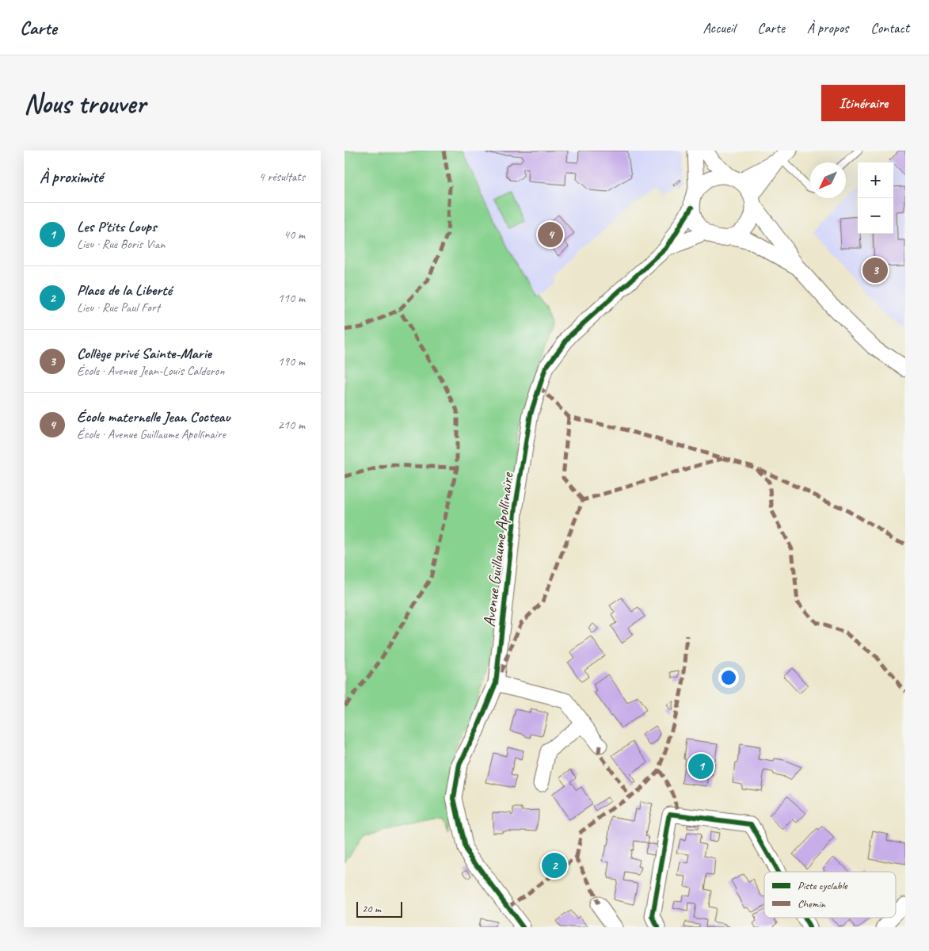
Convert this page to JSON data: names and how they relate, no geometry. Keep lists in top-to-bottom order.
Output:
{
  "streets": {
    "street": ["Avenue Guillaume Apollinaire"]
  },
  "legend": ["Piste cyclable", "Chemin"],
  "scale_bar": "20 m",
  "north": "bottom left",
  "page": {
    "header": "Carte",
    "nav": [
      "Accueil",
      "Carte",
      "À propos",
      "Contact"
    ],
    "buttons": "Itinéraire",
    "title": "Nous trouver",
    "heading": ["À proximité", "4 résultats"],
    "map_buttons": ["+", "−"],
    "list": [
      {
        "mark": "1",
        "name": "Les P'tits Loups",
        "note": "Lieu · Rue Boris Vian",
        "value": "40 m"
      },
      {
        "mark": "2",
        "name": "Place de la Liberté",
        "note": "Lieu · Rue Paul Fort",
        "value": "110 m"
      },
      {
        "mark": "3",
        "name": "Collège privé Sainte-Marie",
        "note": "École · Avenue Jean-Louis Calderon",
        "value": "190 m"
      },
      {
        "mark": "4",
        "name": "École maternelle Jean Cocteau",
        "note": "École · Avenue Guillaume Apollinaire",
        "value": "210 m"
      }
    ],
    "pins": [
      "4",
      "3",
      "1",
      "2"
    ],
    "scale": "20 m"
  }
}
